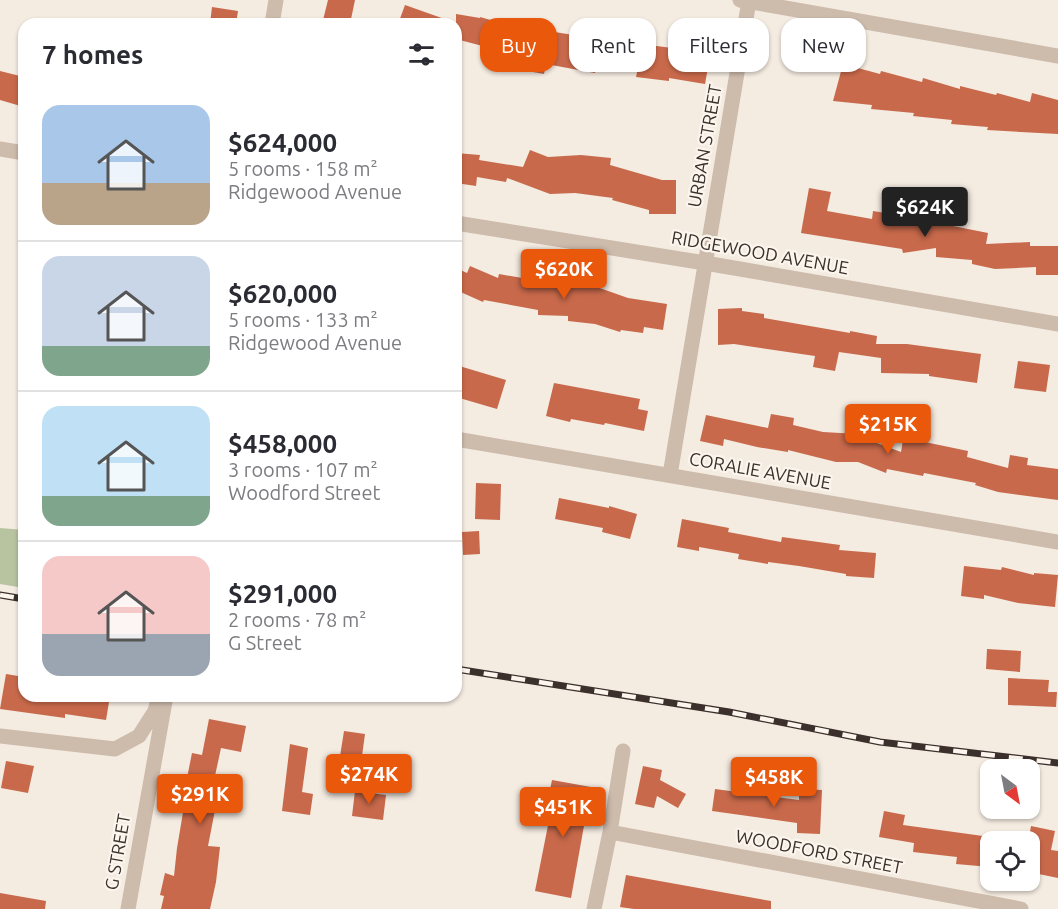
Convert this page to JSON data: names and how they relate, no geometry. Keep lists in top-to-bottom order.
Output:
{
  "streets": {
    "street": [
      "URBAN STREET",
      "RIDGEWOOD AVENUE",
      "CORALIE AVENUE",
      "G STREET",
      "WOODFORD STREET"
    ]
  },
  "crossings": [
    ["URBAN STREET", "RIDGEWOOD AVENUE"],
    ["URBAN STREET", "CORALIE AVENUE"]
  ],
  "north": "bottom right",
  "page": {
    "chip": [
      "Buy",
      "Rent",
      "Filters",
      "New"
    ],
    "heading": "7 homes",
    "list": [
      {
        "name": "$624,000",
        "note": "5 rooms · 158 m² · Ridgewood Avenue"
      },
      {
        "name": "$620,000",
        "note": "5 rooms · 133 m² · Ridgewood Avenue"
      },
      {
        "name": "$458,000",
        "note": "3 rooms · 107 m² · Woodford Street"
      },
      {
        "name": "$291,000",
        "note": "2 rooms · 78 m² · G Street"
      }
    ],
    "price": [
      "$624K",
      "$620K",
      "$215K",
      "$274K",
      "$458K",
      "$291K",
      "$451K"
    ]
  }
}
